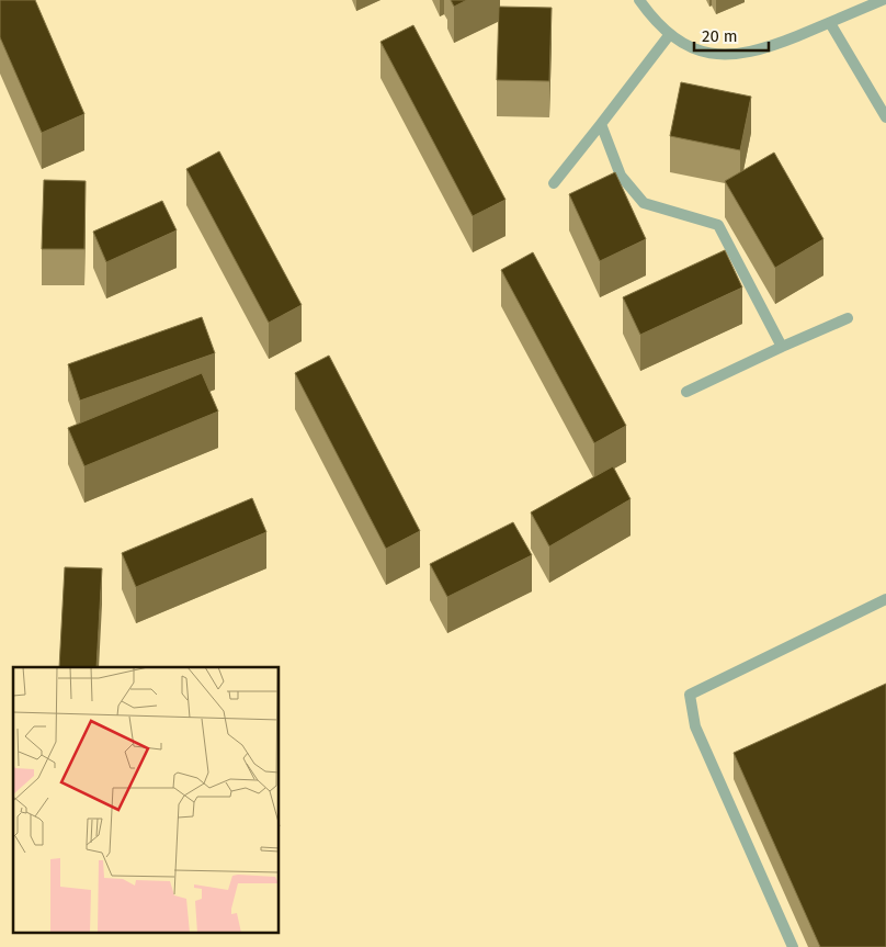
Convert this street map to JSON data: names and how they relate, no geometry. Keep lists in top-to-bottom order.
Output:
{
  "scale_bar": "20 m"
}
